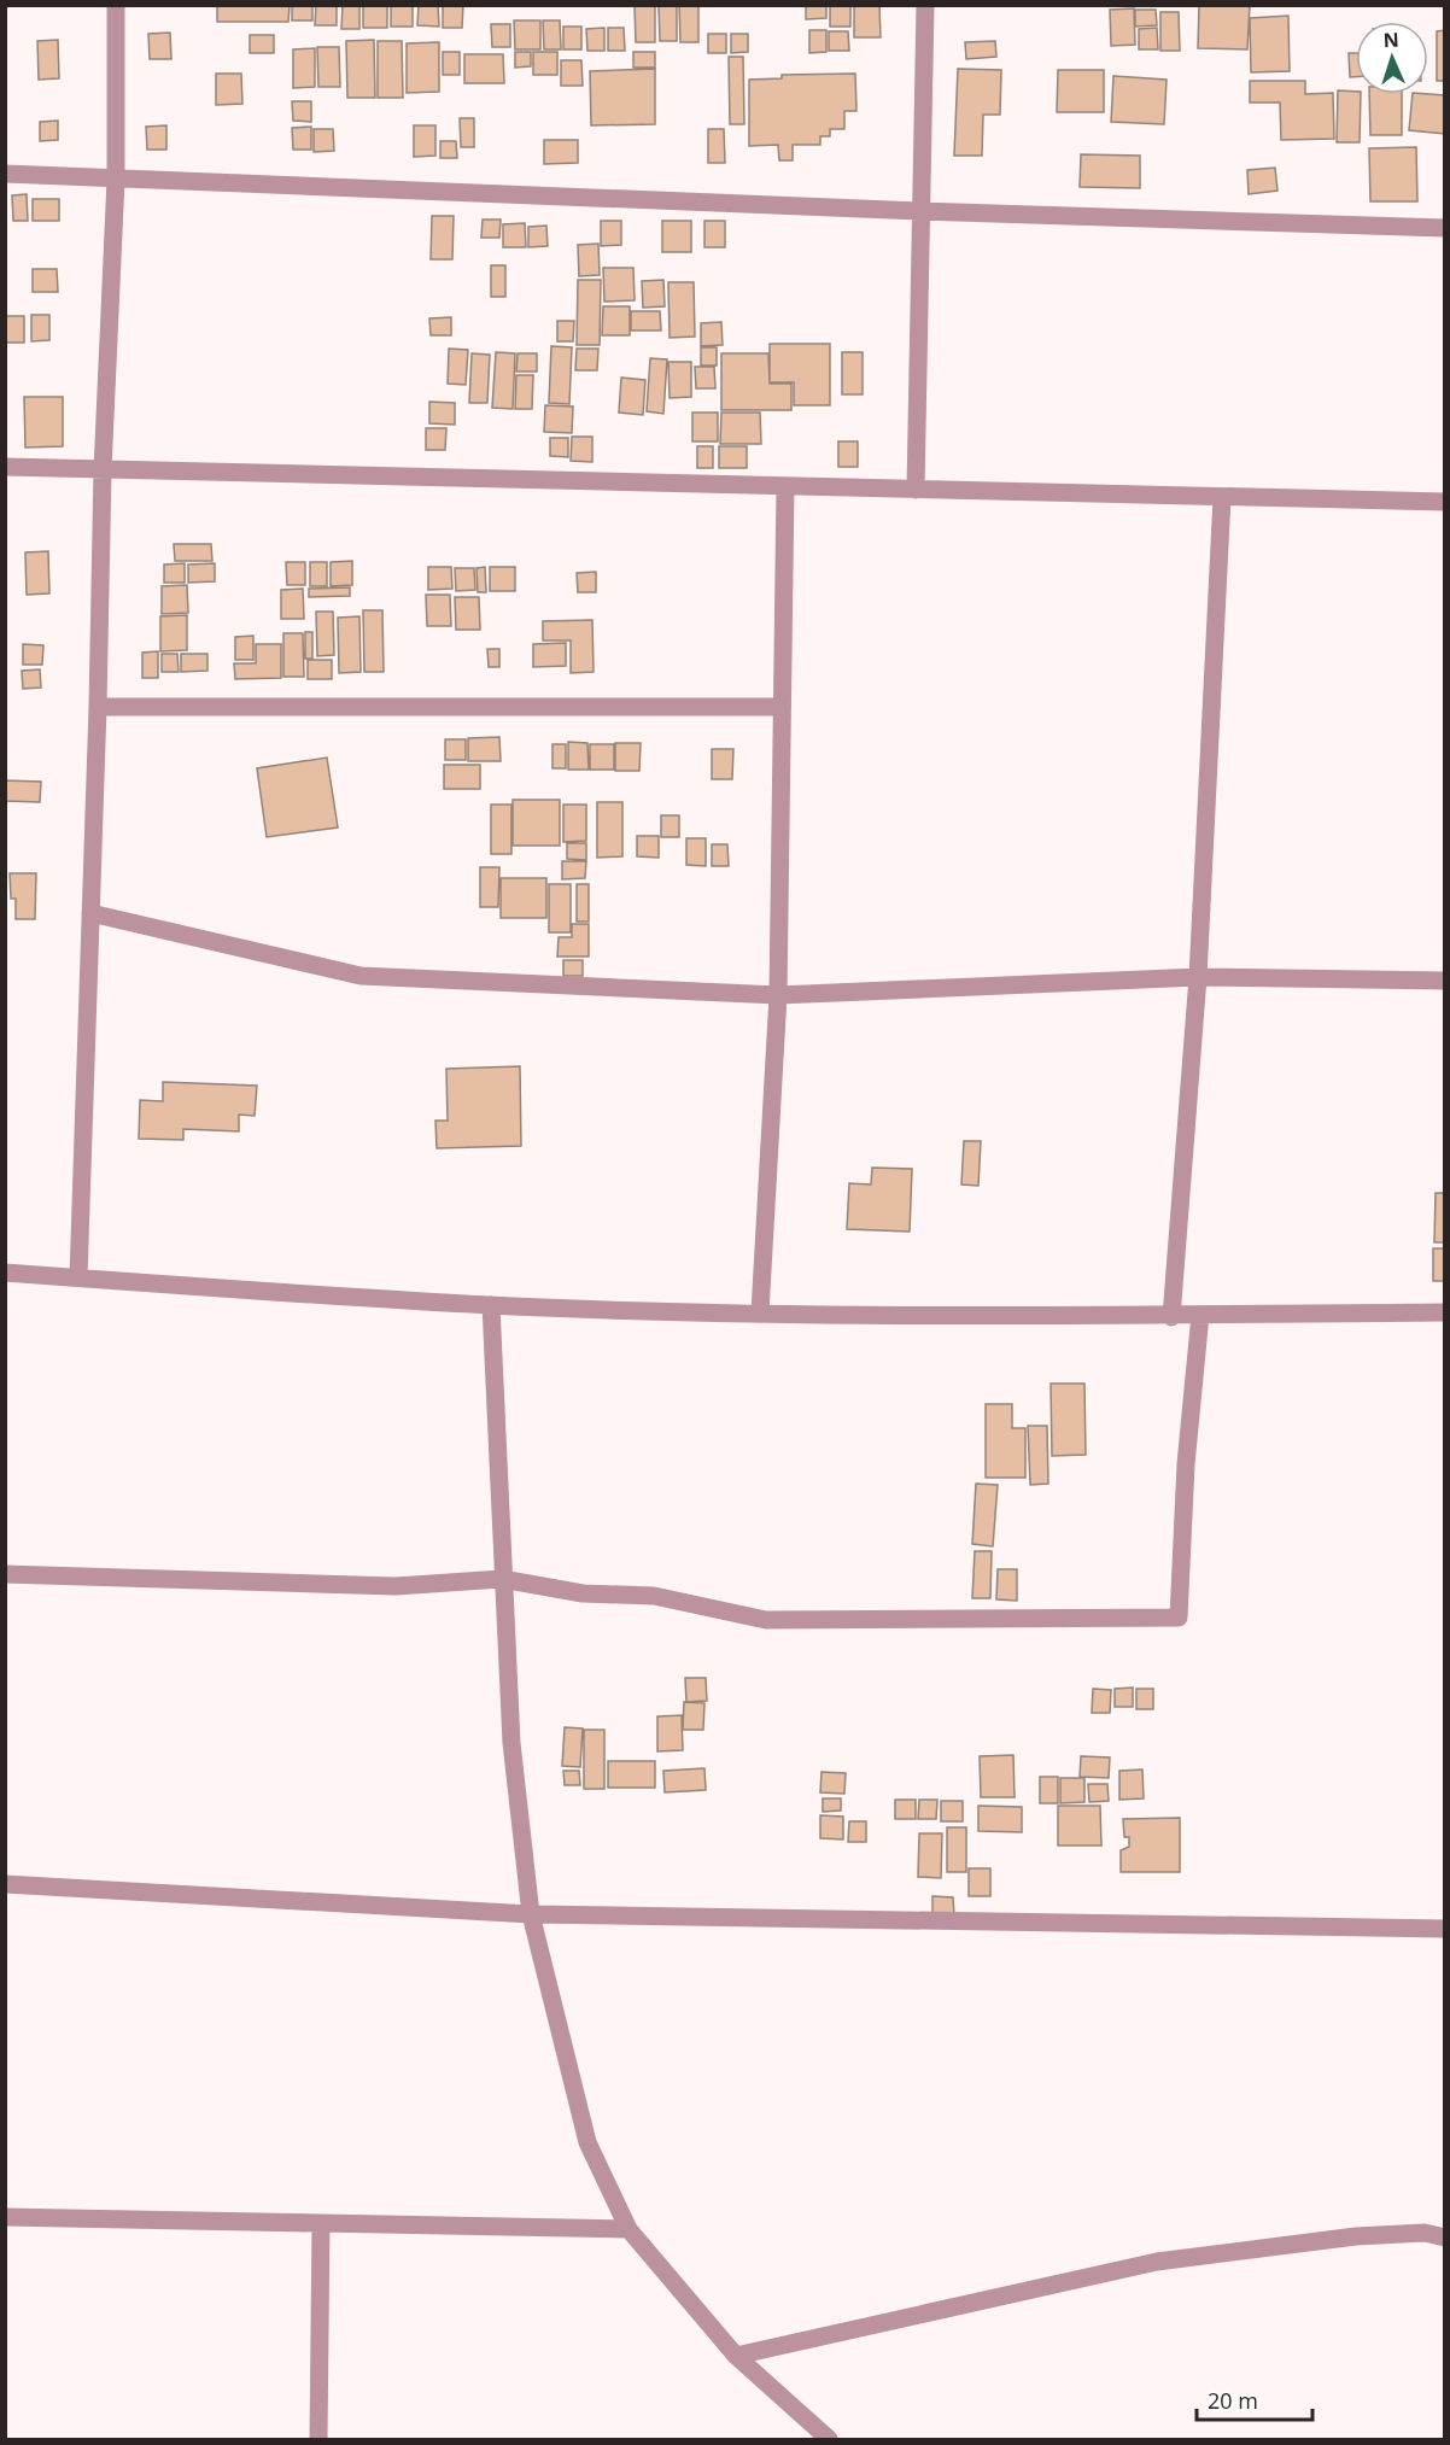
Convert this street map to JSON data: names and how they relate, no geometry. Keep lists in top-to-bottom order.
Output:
{
  "scale_bar": "20 m",
  "north": "top"
}
